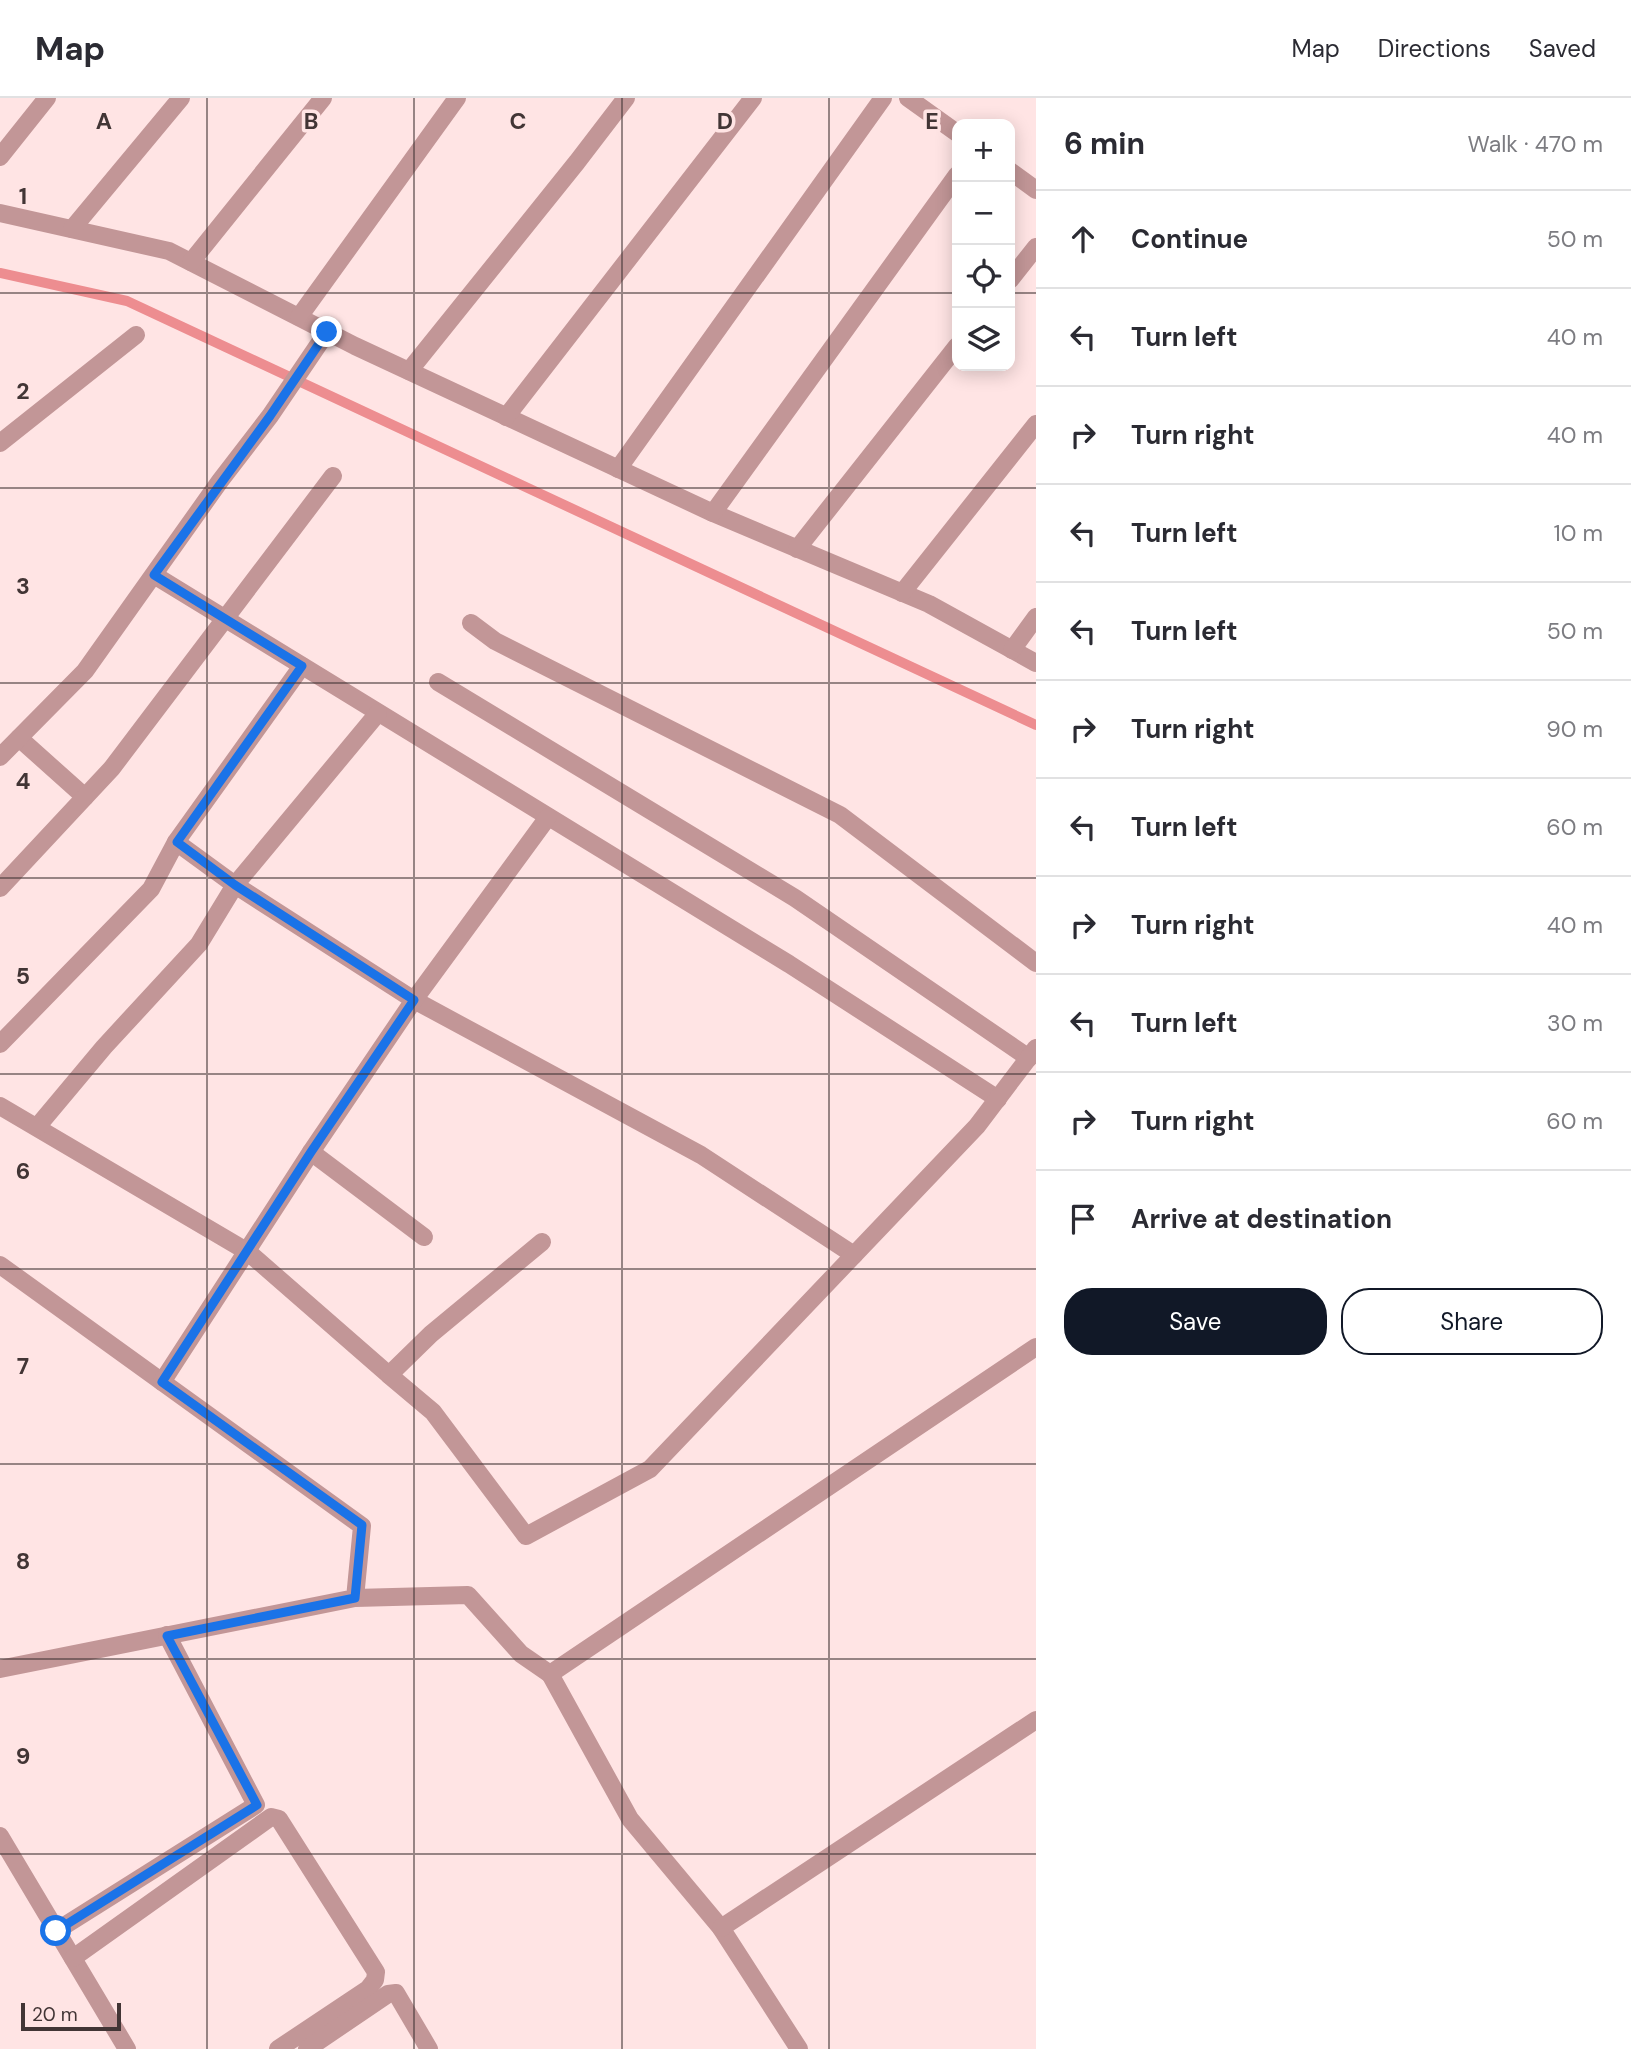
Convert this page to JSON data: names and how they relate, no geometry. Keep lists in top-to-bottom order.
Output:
{
  "scale_bar": "20 m",
  "page": {
    "header": "Map",
    "nav": ["Map", "Directions", "Saved"],
    "heading": ["6 min", "Walk · 470 m"],
    "map_buttons": ["+", "−"],
    "list": [
      ["Continue", "50 m"],
      ["Turn left", "40 m"],
      ["Turn right", "40 m"],
      ["Turn left", "10 m"],
      ["Turn left", "50 m"],
      ["Turn right", "90 m"],
      ["Turn left", "60 m"],
      ["Turn right", "40 m"],
      ["Turn left", "30 m"],
      ["Turn right", "60 m"],
      "Arrive at destination"
    ],
    "buttons": ["Save", "Share"],
    "scale": "20 m"
  },
  "grid": {
    "columns": [
      "A",
      "B",
      "C",
      "D",
      "E"
    ],
    "rows": [
      "1",
      "2",
      "3",
      "4",
      "5",
      "6",
      "7",
      "8",
      "9"
    ]
  }
}
